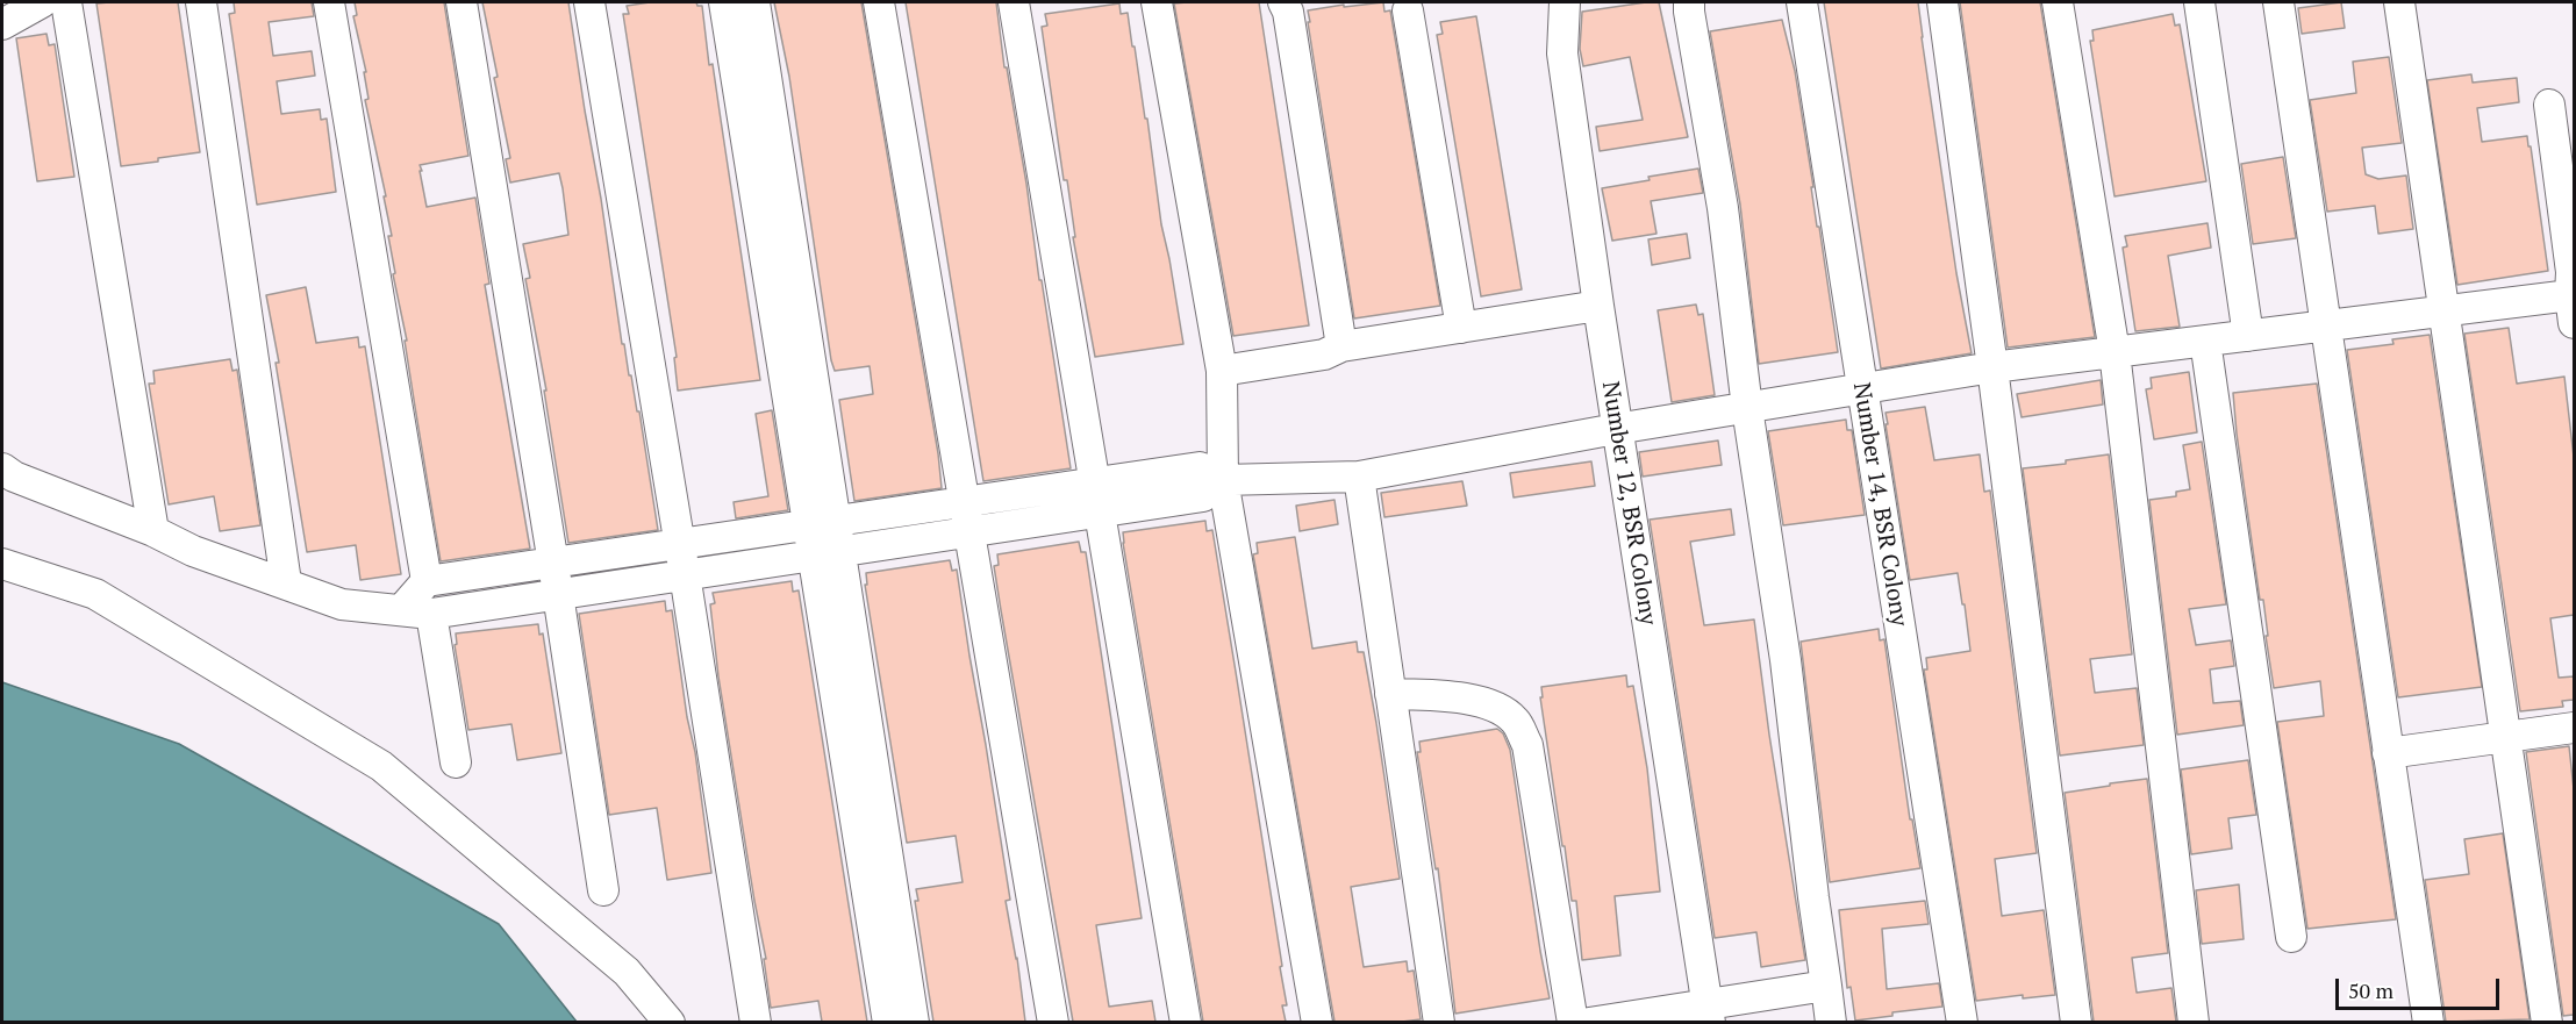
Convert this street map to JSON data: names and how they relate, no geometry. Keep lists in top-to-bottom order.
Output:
{
  "streets": {
    "street": ["Number 12, BSR Colony", "Number 14, BSR Colony"]
  },
  "scale_bar": "50 m"
}
